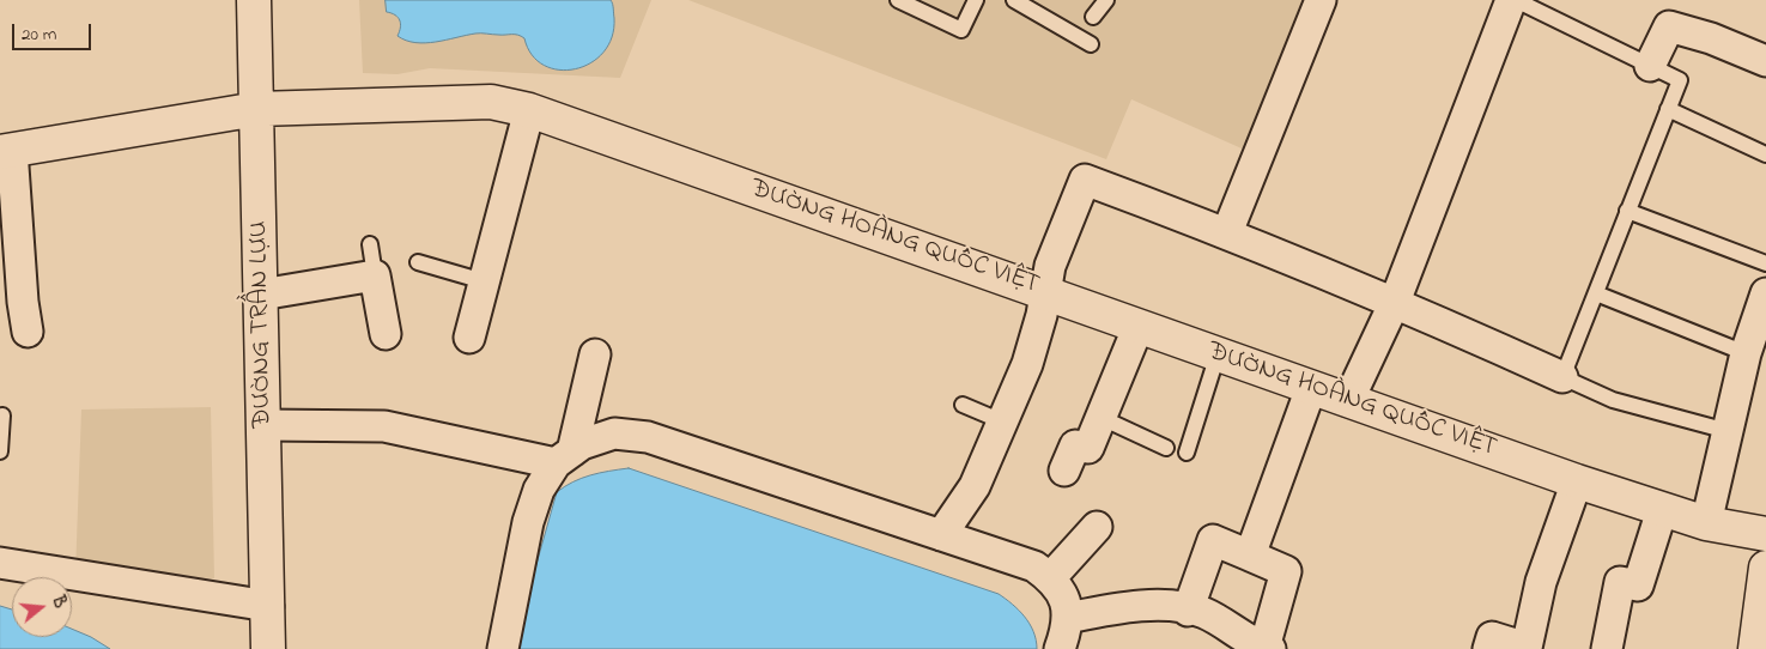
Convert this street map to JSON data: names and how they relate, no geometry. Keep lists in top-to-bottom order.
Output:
{
  "streets": {
    "main road": ["ĐƯỜNG HOÀNG QUỐC VIỆT", "ĐƯỜNG TRẦN LỰU"]
  },
  "crossings": [
    ["ĐƯỜNG HOÀNG QUỐC VIỆT", "ĐƯỜNG TRẦN LỰU"]
  ],
  "scale_bar": "20 m",
  "north": "right"
}
